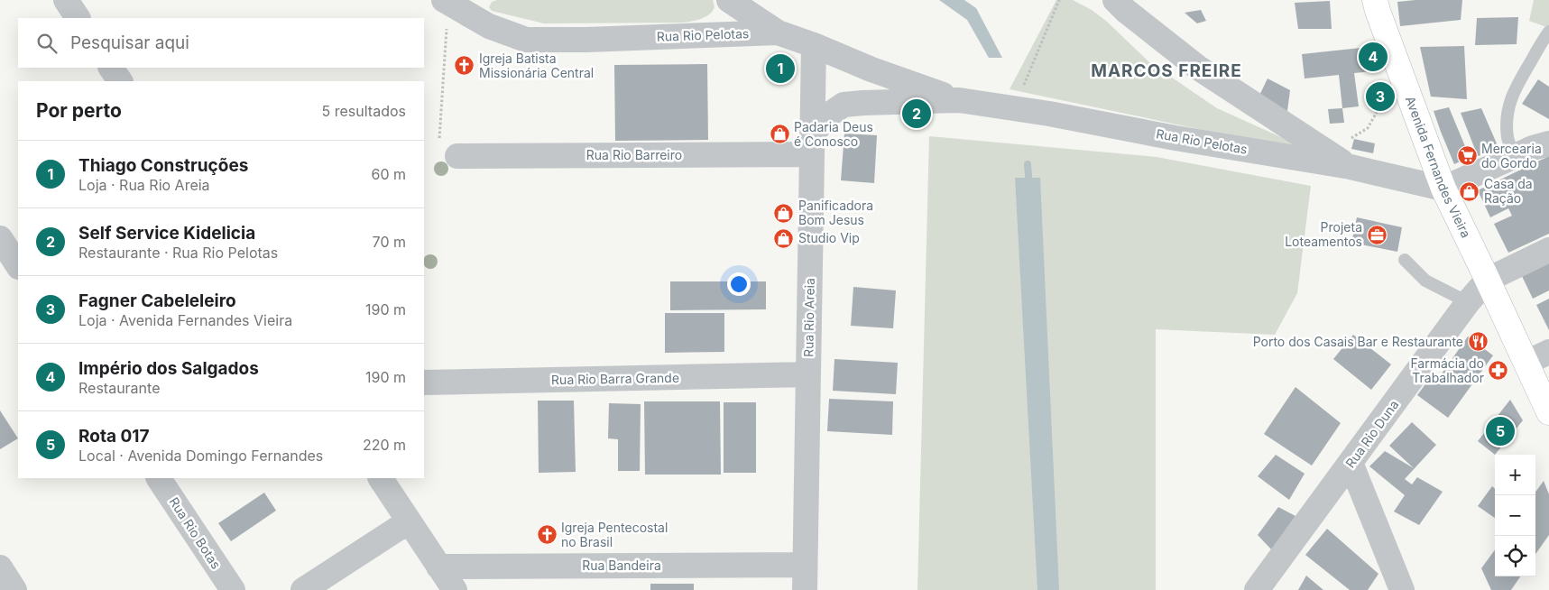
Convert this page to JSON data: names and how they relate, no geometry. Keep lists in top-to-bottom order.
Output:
{
  "streets": {
    "main road": ["Avenida Fernandes Vieira"],
    "street": [
      "Rua Rio Pelotas",
      "Rua Rio Barreiro",
      "Rua Rio Areia",
      "Rua Rio Barra Grande",
      "Rua Rio Duna",
      "Rua Rio Botas",
      "Rua Bandeira"
    ]
  },
  "crossings": [
    ["Rua Rio Pelotas", "Rua Rio Barreiro"],
    ["Rua Rio Pelotas", "Avenida Fernandes Vieira"],
    ["Rua Rio Pelotas", "Rua Rio Areia"],
    ["Rua Rio Barreiro", "Rua Rio Areia"],
    ["Avenida Fernandes Vieira", "Rua Rio Duna"],
    ["Rua Rio Areia", "Rua Rio Barra Grande"],
    ["Rua Rio Areia", "Rua Bandeira"]
  ],
  "districts": ["MARCOS FREIRE"],
  "places": {
    "church": ["Igreja Batista Missionária Central", "Igreja Pentecostal no Brasil"],
    "shop": [
      "Padaria Deus é Conosco",
      "Casa da Ração",
      "Panificadora Bom Jesus",
      "Studio Vip"
    ],
    "supermarket": ["Mercearia do Gordo"],
    "office": ["Projeta Loteamentos"],
    "restaurant": ["Porto dos Casais Bar e Restaurante"],
    "pharmacy": ["Farmácia do Trabalhador"]
  },
  "page": {
    "search": "Pesquisar aqui",
    "pins": [
      "4",
      "1",
      "3",
      "2",
      "5"
    ],
    "heading": ["Por perto", "5 resultados"],
    "list": [
      {
        "mark": "1",
        "name": "Thiago Construções",
        "note": "Loja · Rua Rio Areia",
        "value": "60 m"
      },
      {
        "mark": "2",
        "name": "Self Service Kidelicia",
        "note": "Restaurante · Rua Rio Pelotas",
        "value": "70 m"
      },
      {
        "mark": "3",
        "name": "Fagner Cabeleleiro",
        "note": "Loja · Avenida Fernandes Vieira",
        "value": "190 m"
      },
      {
        "mark": "4",
        "name": "Império dos Salgados",
        "note": "Restaurante",
        "value": "190 m"
      },
      {
        "mark": "5",
        "name": "Rota 017",
        "note": "Local · Avenida Domingo Fernandes",
        "value": "220 m"
      }
    ],
    "map_buttons": ["+", "−"]
  }
}
